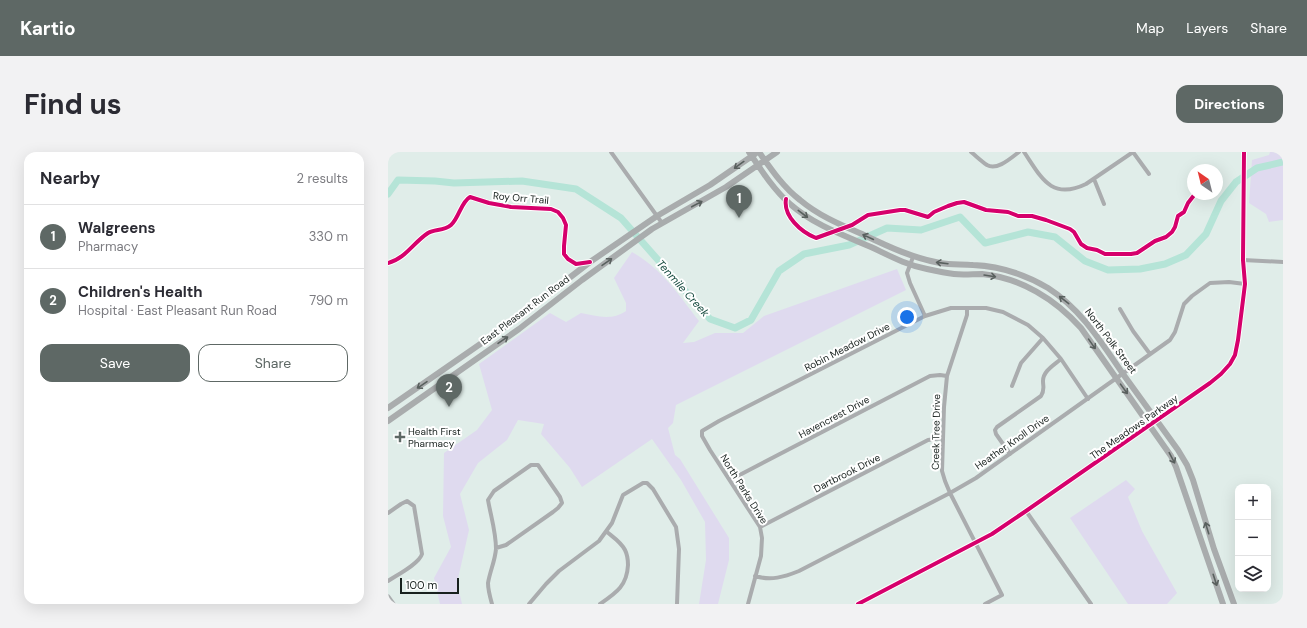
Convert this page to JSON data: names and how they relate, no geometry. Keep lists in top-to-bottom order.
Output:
{
  "streets": {
    "main road": ["East Pleasant Run Road", "North Polk Street"],
    "street": [
      "Robin Meadow Drive",
      "Havencrest Drive",
      "The Meadows Parkway",
      "Creek Tree Drive",
      "Heather Knoll Drive",
      "Dartbrook Drive",
      "North Parks Drive"
    ],
    "cycle path": ["Roy Orr Trail"]
  },
  "crossings": [
    ["East Pleasant Run Road", "North Polk Street"],
    ["North Polk Street", "The Meadows Parkway"],
    ["North Polk Street", "Heather Knoll Drive"],
    ["Robin Meadow Drive", "Creek Tree Drive"],
    ["Robin Meadow Drive", "Heather Knoll Drive"],
    ["Robin Meadow Drive", "North Parks Drive"],
    ["Havencrest Drive", "Creek Tree Drive"],
    ["Havencrest Drive", "North Parks Drive"],
    ["The Meadows Parkway", "Creek Tree Drive"],
    ["The Meadows Parkway", "Heather Knoll Drive"],
    ["Creek Tree Drive", "Heather Knoll Drive"],
    ["Creek Tree Drive", "Dartbrook Drive"],
    ["Heather Knoll Drive", "North Parks Drive"],
    ["Dartbrook Drive", "North Parks Drive"]
  ],
  "water": ["Tenmile Creek"],
  "places": {
    "health": ["Health First Pharmacy"]
  },
  "scale_bar": "100 m",
  "north": "top left",
  "page": {
    "header": "Kartio",
    "nav": ["Map", "Layers", "Share"],
    "buttons": [
      "Directions",
      ["Save", "Share"]
    ],
    "title": "Find us",
    "heading": ["Nearby", "2 results"],
    "pins": ["1", "2"],
    "list": [
      {
        "mark": "1",
        "name": "Walgreens",
        "note": "Pharmacy",
        "value": "330 m"
      },
      {
        "mark": "2",
        "name": "Children's Health",
        "note": "Hospital · East Pleasant Run Road",
        "value": "790 m"
      }
    ],
    "map_buttons": ["+", "−"],
    "scale": "100 m"
  }
}
